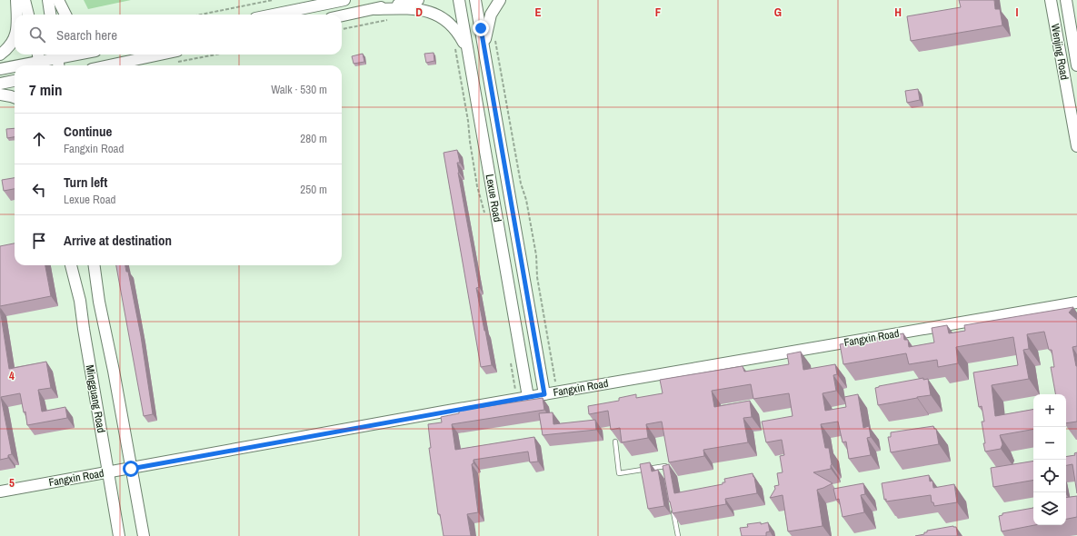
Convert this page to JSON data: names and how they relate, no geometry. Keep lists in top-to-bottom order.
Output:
{
  "streets": {
    "street": [
      "Wenjing Road",
      "Lexue Road",
      "Fangxin Road",
      "Mingguang Road"
    ]
  },
  "crossings": [
    ["Lexue Road", "Fangxin Road"],
    ["Fangxin Road", "Mingguang Road"]
  ],
  "page": {
    "search": "Search here",
    "heading": ["7 min", "Walk · 530 m"],
    "list": [
      ["Continue", "Fangxin Road", "280 m"],
      ["Turn left", "Lexue Road", "250 m"],
      "Arrive at destination"
    ],
    "map_buttons": ["+", "−"]
  },
  "grid": {
    "columns": [
      "D",
      "E",
      "F",
      "G",
      "H",
      "I"
    ],
    "rows": ["4", "5"]
  }
}
